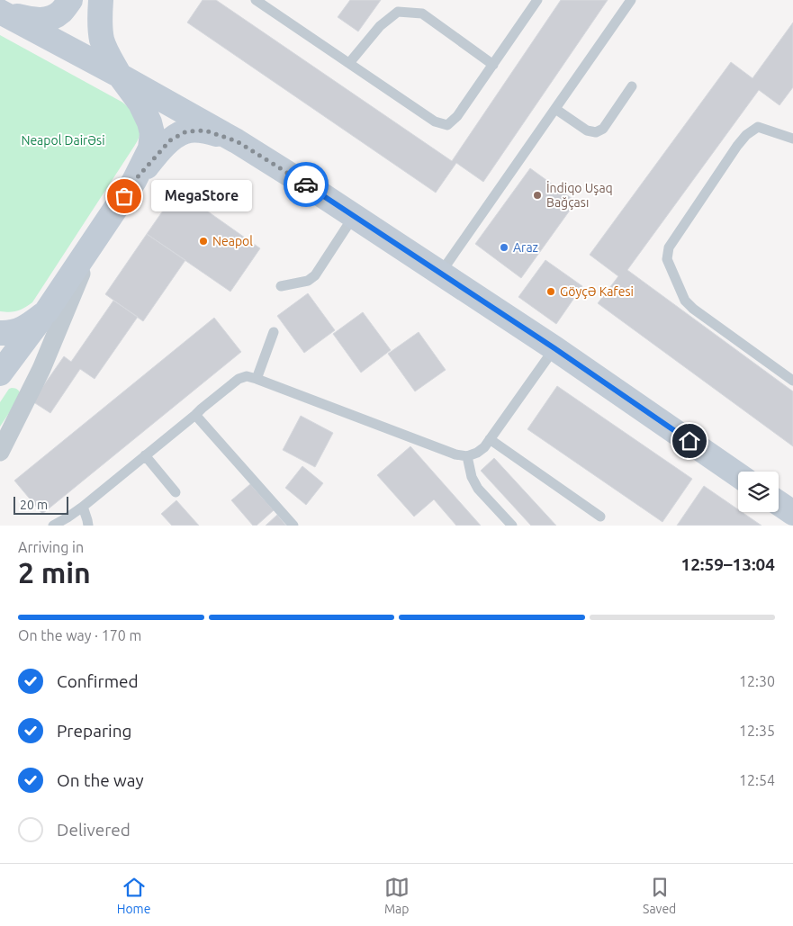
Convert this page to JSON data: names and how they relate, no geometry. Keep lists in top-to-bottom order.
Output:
{
  "parks": ["Neapol Dairəsi"],
  "places": [
    "İndiqo Uşaq Bağçası",
    "MegaStore",
    "Neapol",
    "Araz",
    "Göyçə Kafesi"
  ],
  "scale_bar": "20 m",
  "page": {
    "bubble": "MegaStore",
    "scale": "20 m",
    "heading": ["2 min", "Arriving in", "12:59–13:04"],
    "bar": "On the way · 170 m",
    "list": [
      ["Confirmed", "12:30"],
      ["Preparing", "12:35"],
      ["On the way", "12:54"],
      "Delivered"
    ],
    "tabs": ["Home", "Map", "Saved"]
  }
}
